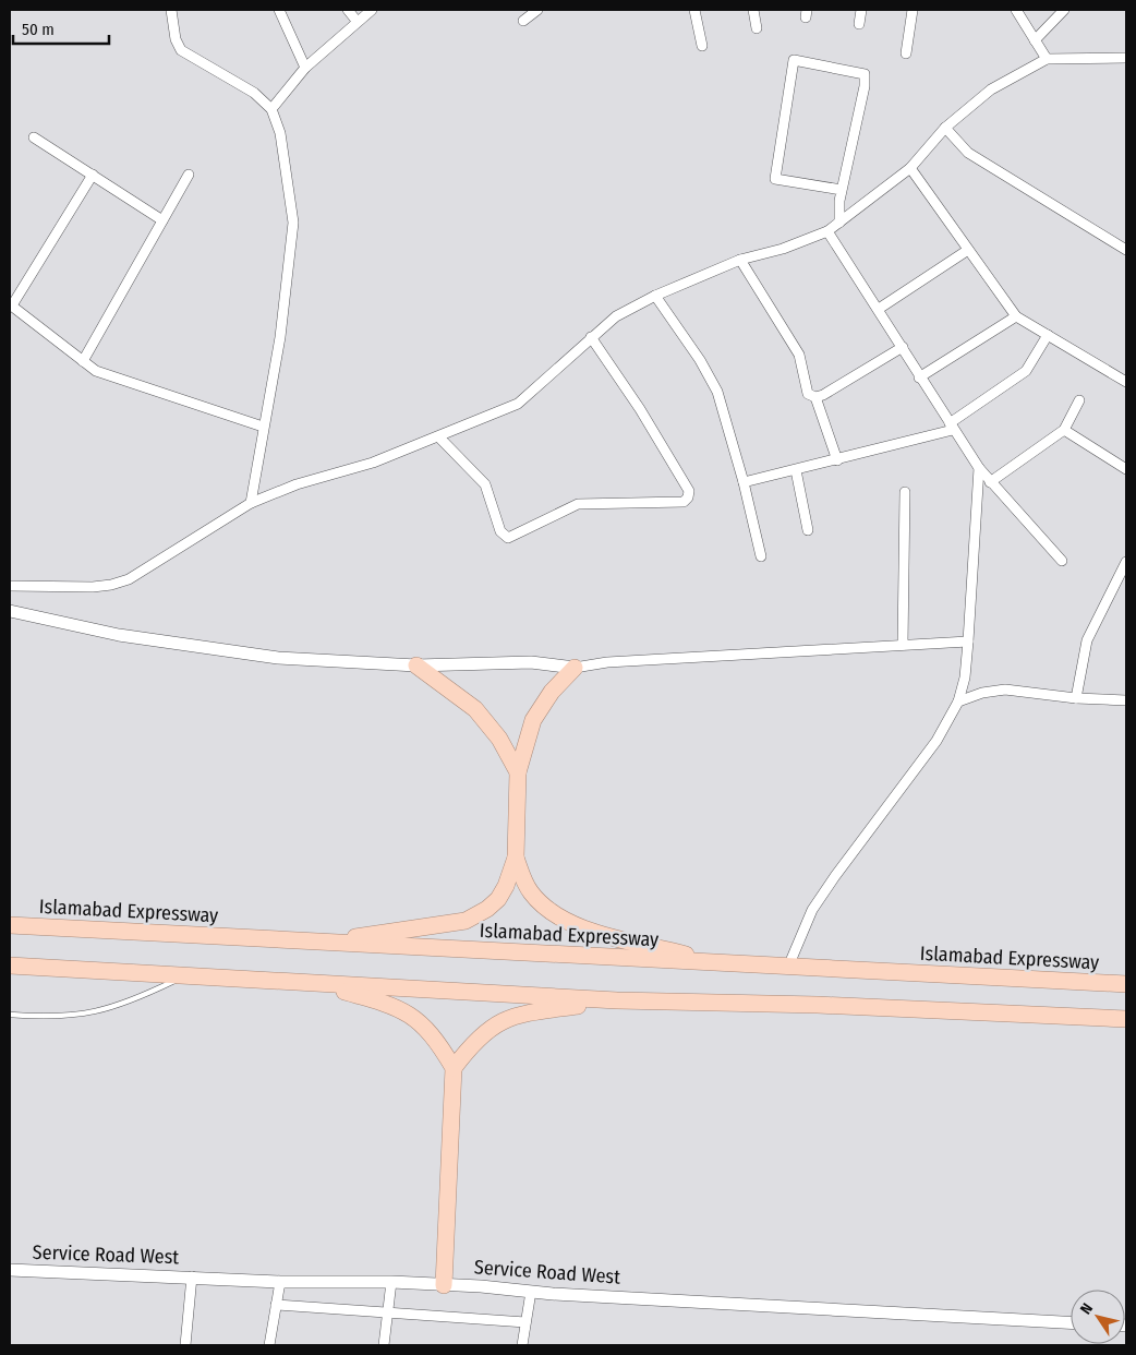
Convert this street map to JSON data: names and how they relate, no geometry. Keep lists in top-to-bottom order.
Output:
{
  "streets": {
    "highway": ["Islamabad Expressway"],
    "street": ["Service Road West"]
  },
  "scale_bar": "50 m",
  "north": "top left"
}
